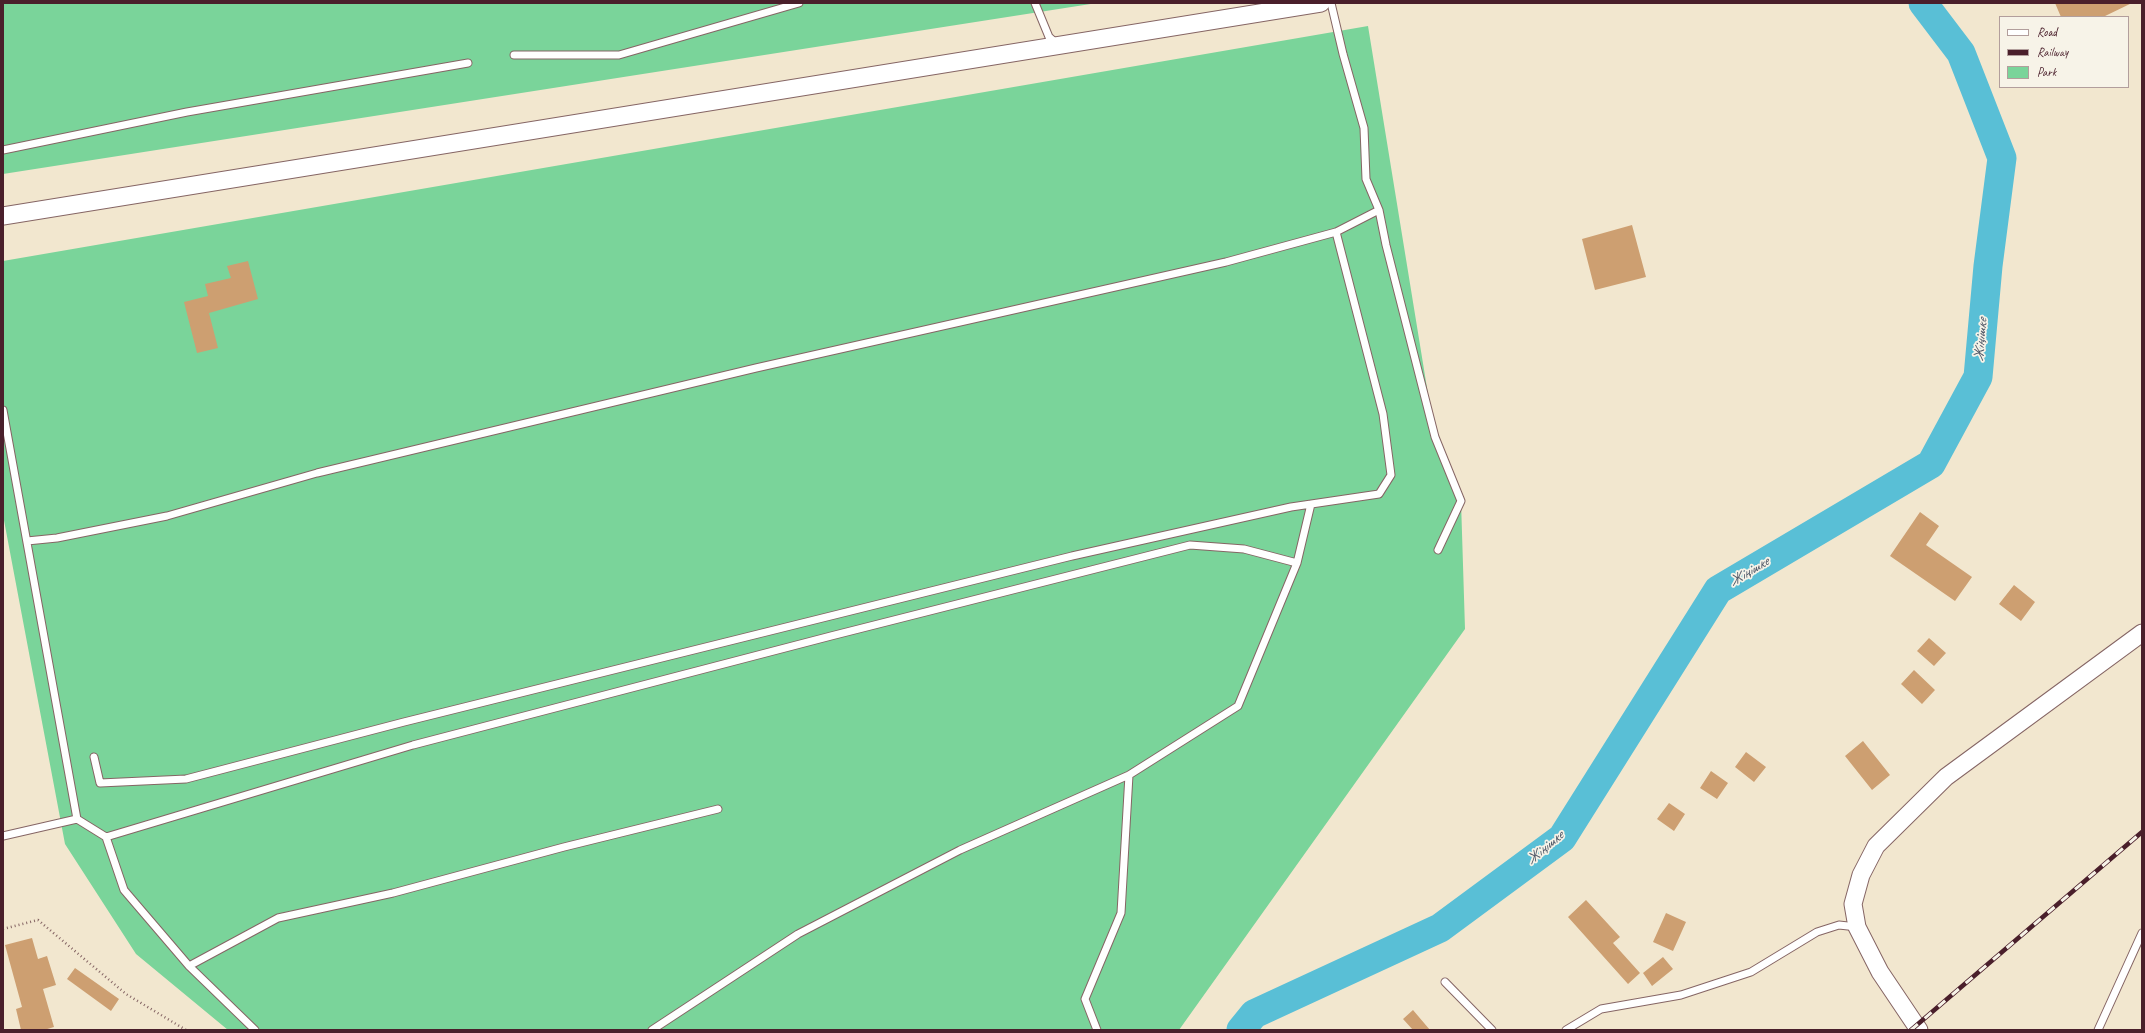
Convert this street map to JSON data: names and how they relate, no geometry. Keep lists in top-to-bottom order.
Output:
{
  "water": ["Жіңішке"],
  "legend": ["Road", "Railway", "Park"]
}
